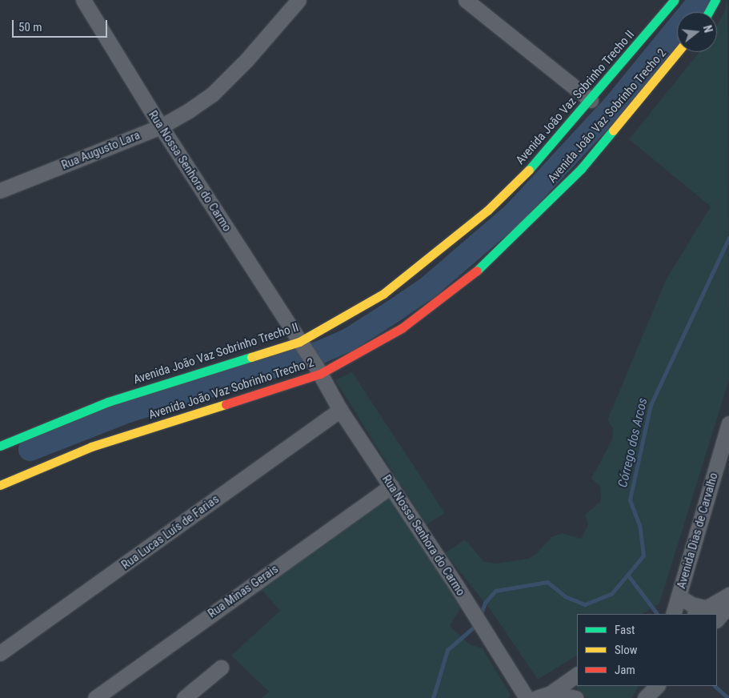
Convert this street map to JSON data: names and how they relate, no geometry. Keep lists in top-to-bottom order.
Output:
{
  "streets": {
    "street": [
      "Avenida João Vaz Sobrinho Trecho II",
      "Avenida João Vaz Sobrinho Trecho 2",
      "Rua Augusto Lara",
      "Rua Nossa Senhora do Carmo",
      "Avenida Dias de Carvalho",
      "Rua Lucas Luís de Farias",
      "Rua Minas Gerais"
    ]
  },
  "crossings": [
    ["Avenida João Vaz Sobrinho Trecho II", "Rua Nossa Senhora do Carmo"],
    ["Avenida João Vaz Sobrinho Trecho 2", "Rua Nossa Senhora do Carmo"],
    ["Rua Augusto Lara", "Rua Nossa Senhora do Carmo"],
    ["Rua Nossa Senhora do Carmo", "Rua Lucas Luís de Farias"],
    ["Rua Nossa Senhora do Carmo", "Rua Minas Gerais"]
  ],
  "water": ["Córrego dos Arcos"],
  "legend": ["Fast", "Slow", "Jam"],
  "scale_bar": "50 m",
  "north": "right"
}
